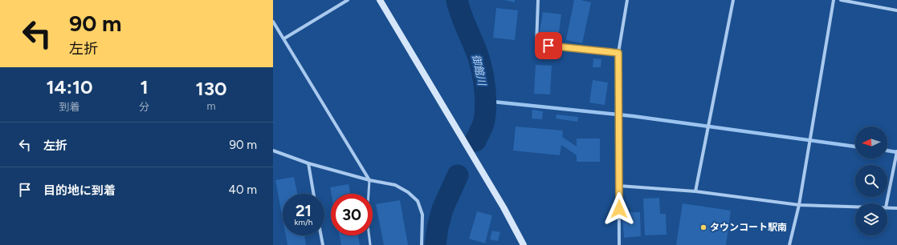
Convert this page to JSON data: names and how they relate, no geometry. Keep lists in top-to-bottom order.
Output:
{
  "water": ["御館川"],
  "places": ["タウンコート駅南"],
  "north": "left",
  "page": {
    "turn": ["90 m", "左折"],
    "eta": [
      "14:10",
      "到着",
      "1",
      "分",
      "130",
      "m"
    ],
    "list": [
      {
        "name": "左折",
        "value": "90 m"
      },
      {
        "name": "目的地に到着",
        "value": "40 m"
      }
    ],
    "speed": "21 km/h",
    "limit": "30"
  }
}
